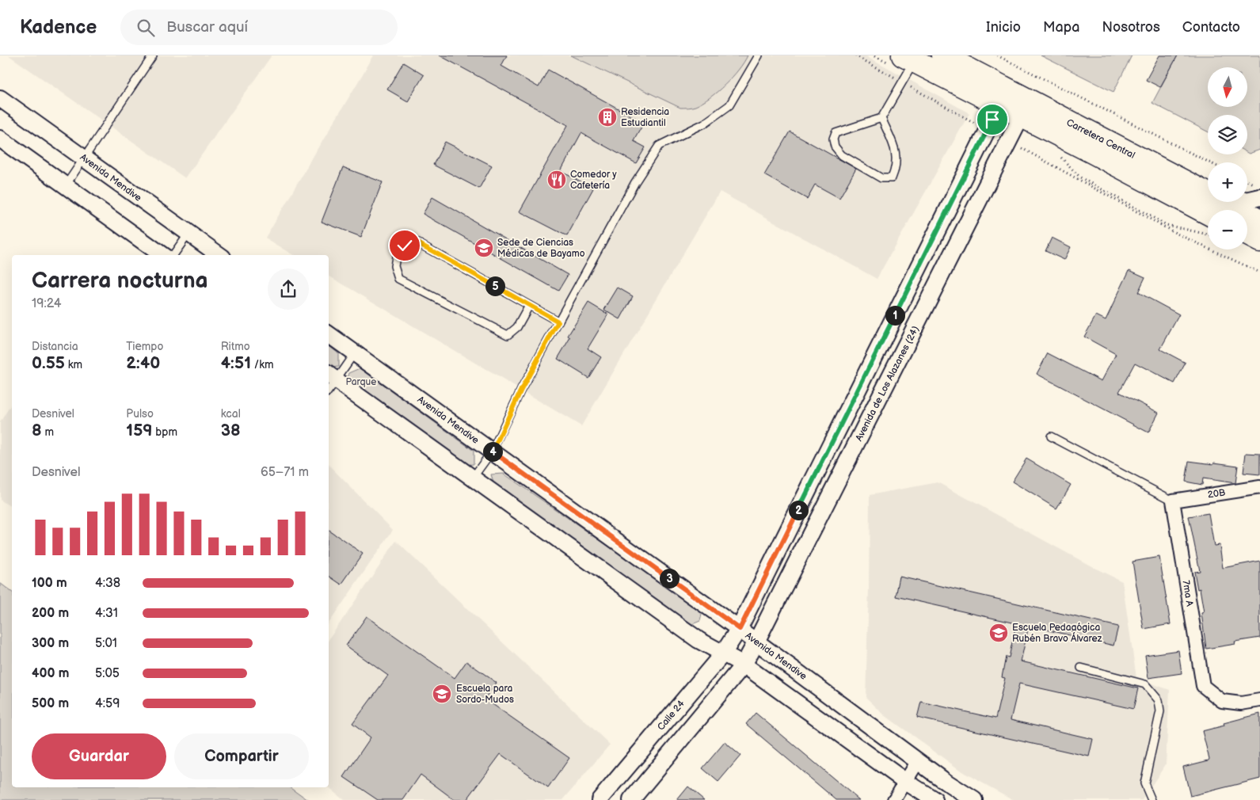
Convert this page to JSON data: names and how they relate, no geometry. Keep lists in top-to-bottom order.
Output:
{
  "streets": {
    "highway": ["Carretera Central"],
    "street": [
      "Avenida Mendive",
      "Avenida de Los Alazanes (24)",
      "20B",
      "7ma A",
      "Calle 24"
    ]
  },
  "crossings": [
    ["Carretera Central", "Avenida de Los Alazanes (24)"],
    ["Avenida Mendive", "Avenida de Los Alazanes (24)"],
    ["Avenida Mendive", "Calle 24"],
    ["20B", "7ma A"]
  ],
  "parks": ["Parque"],
  "places": {
    "building": ["Residencia Estudiantil"],
    "restaurant": ["Comedor y Cafetería"],
    "school or university": ["Sede de Ciencias Médicas de Bayamo", "Escuela Pedagógica Rubén Bravo Álvarez", "Escuela para Sordo-Mudos"]
  },
  "north": "bottom",
  "page": {
    "header": "Kadence",
    "search": "Buscar aquí",
    "nav": [
      "Inicio",
      "Mapa",
      "Nosotros",
      "Contacto"
    ],
    "map_buttons": ["+", "−"],
    "heading": ["Carrera nocturna", "19:24"],
    "pins": [
      "5",
      "1",
      "4",
      "2",
      "3"
    ],
    "stats": [
      ["Distancia", "0.55 km"],
      ["Tiempo", "2:40"],
      ["Ritmo", "4:51 /km"],
      ["Desnivel", "8 m"],
      ["Pulso", "159 bpm"],
      ["kcal", "38"]
    ],
    "chart": ["Desnivel", "65–71 m"],
    "list": [
      {
        "name": "100 m",
        "note": "4:38"
      },
      {
        "name": "200 m",
        "note": "4:31"
      },
      {
        "name": "300 m",
        "note": "5:01"
      },
      {
        "name": "400 m",
        "note": "5:05"
      },
      {
        "name": "500 m",
        "note": "4:59"
      }
    ],
    "buttons": ["Guardar", "Compartir"]
  }
}
